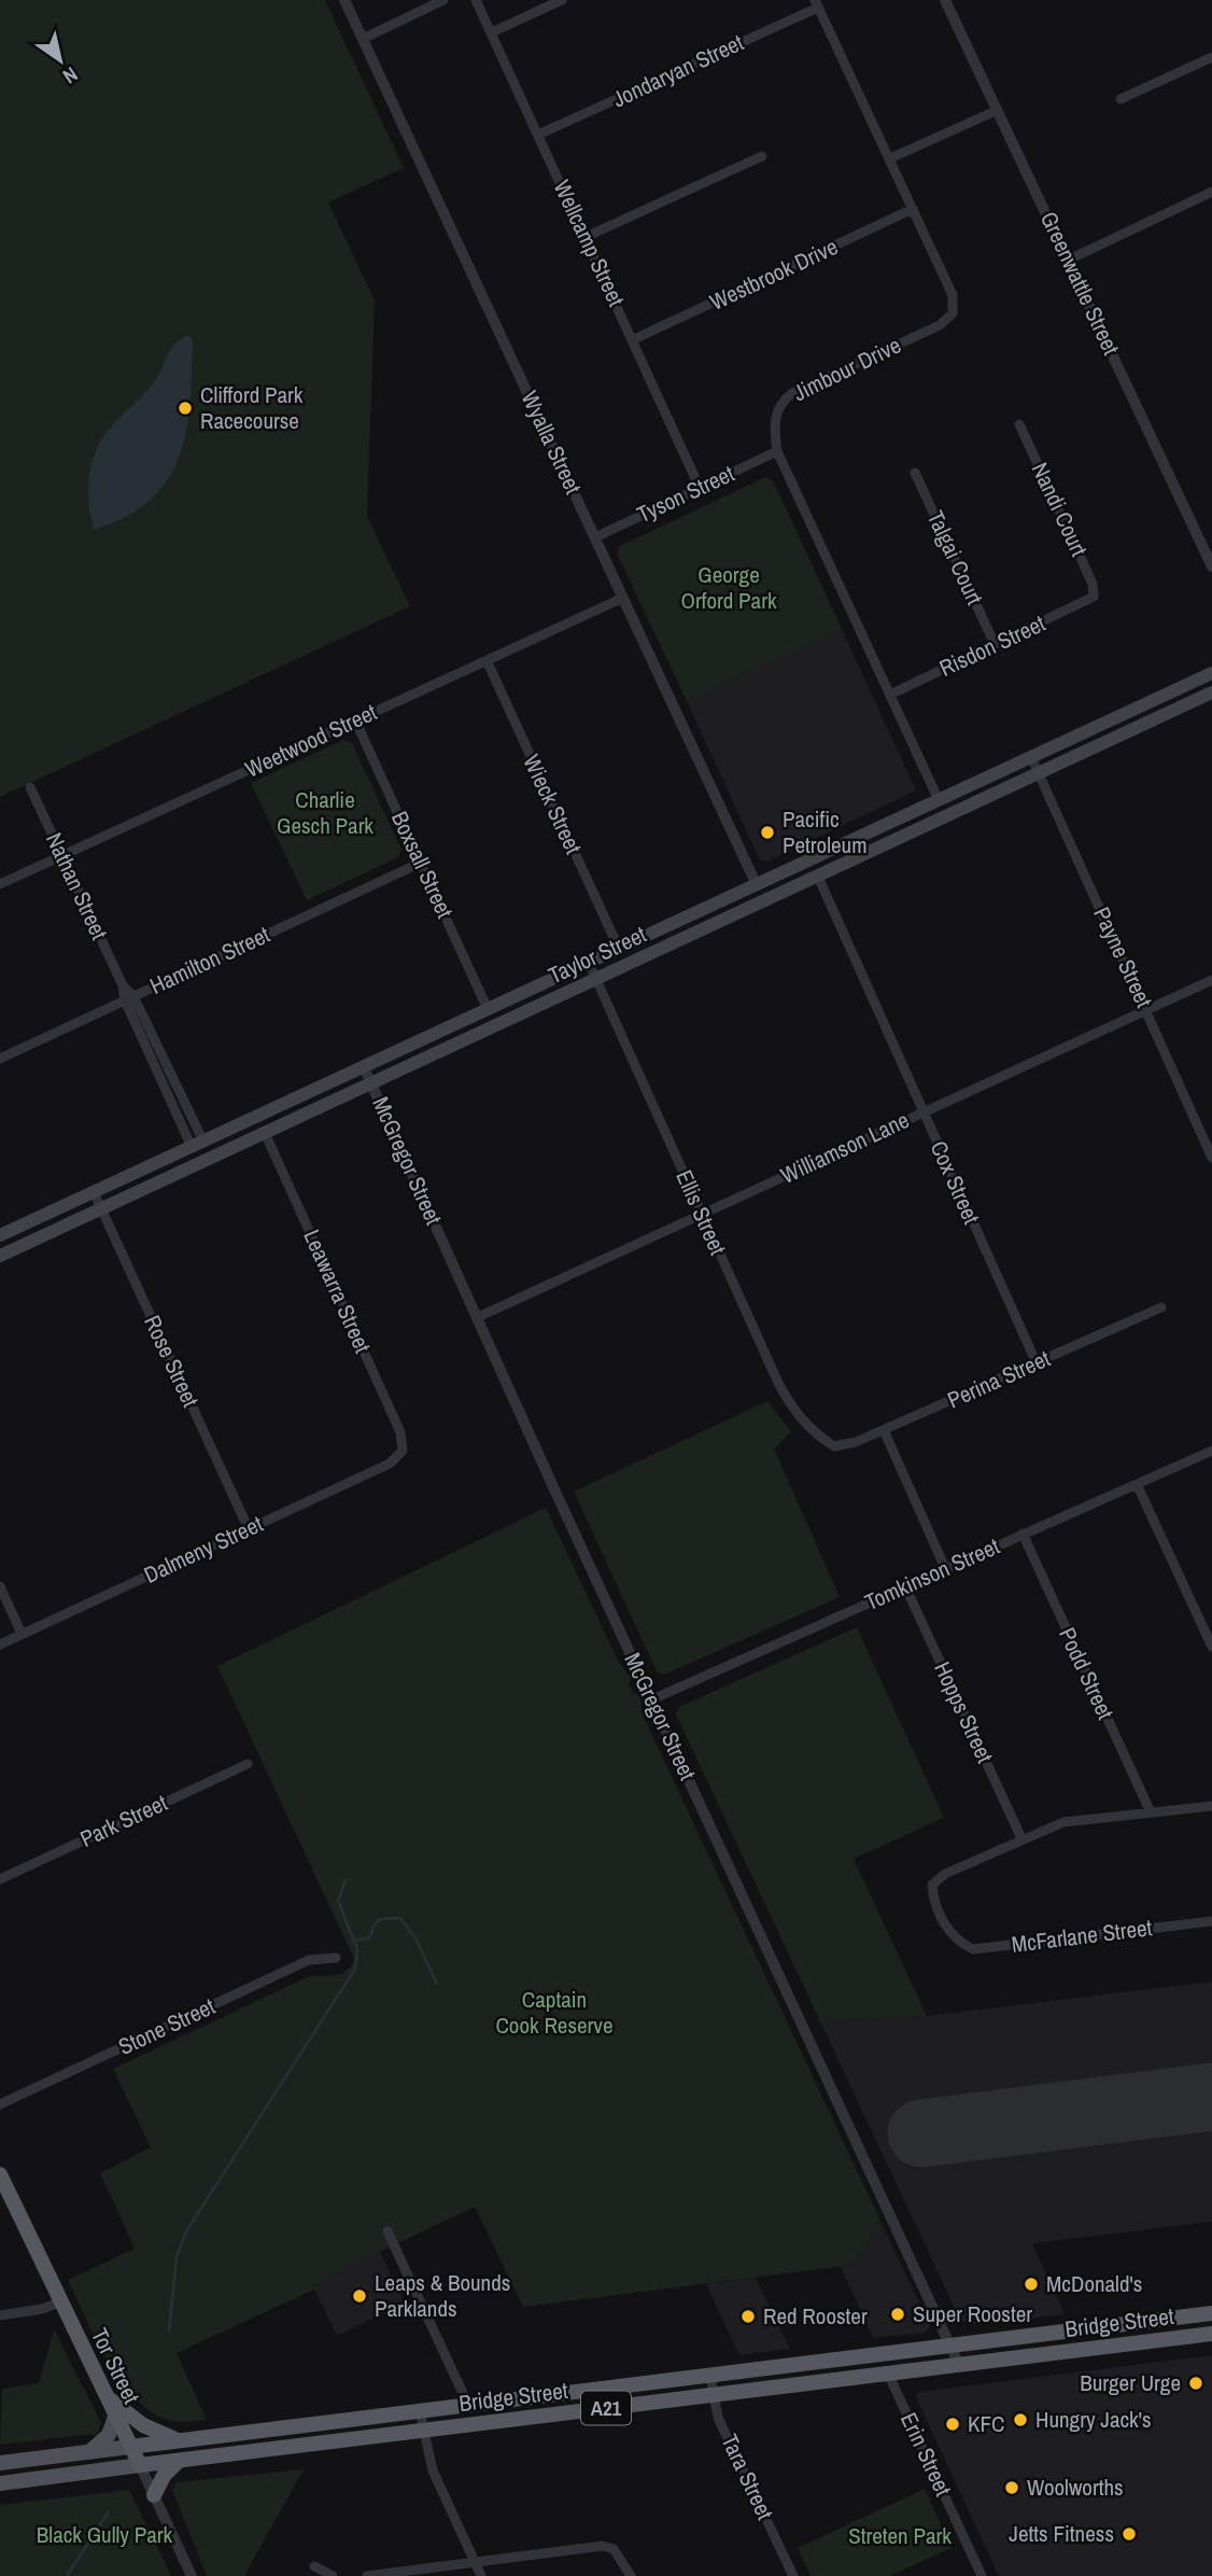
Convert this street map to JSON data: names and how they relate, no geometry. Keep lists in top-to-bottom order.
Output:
{
  "streets": {
    "highway": ["Bridge Street", "Tor Street", "A21"],
    "main road": ["Taylor Street"],
    "street": [
      "Jondaryan Street",
      "Wellcamp Street",
      "Westbrook Drive",
      "Greenwattle Street",
      "Jimbour Drive",
      "Wyalla Street",
      "Tyson Street",
      "Nandi Court",
      "Talgai Court",
      "Risdon Street",
      "Weetwood Street",
      "Wieck Street",
      "Boxsall Street",
      "Nathan Street",
      "Payne Street",
      "Hamilton Street",
      "Williamson Lane",
      "McGregor Street",
      "Cox Street",
      "Ellis Street",
      "Leawarra Street",
      "Rose Street",
      "Perina Street",
      "Dalmeny Street",
      "Tomkinson Street",
      "Podd Street",
      "Hopps Street",
      "Park Street",
      "McFarlane Street",
      "Stone Street",
      "Erin Street",
      "Tara Street"
    ]
  },
  "crossings": [
    ["Jondaryan Street", "Wellcamp Street"],
    ["Jondaryan Street", "Jimbour Drive"],
    ["Wellcamp Street", "Westbrook Drive"],
    ["Wellcamp Street", "Tyson Street"],
    ["Westbrook Drive", "Jimbour Drive"],
    ["Jimbour Drive", "Tyson Street"],
    ["Jimbour Drive", "Risdon Street"],
    ["Jimbour Drive", "Taylor Street"],
    ["Wyalla Street", "Tyson Street"],
    ["Wyalla Street", "Weetwood Street"],
    ["Wyalla Street", "Taylor Street"],
    ["Nandi Court", "Risdon Street"],
    ["Talgai Court", "Risdon Street"],
    ["Weetwood Street", "Wieck Street"],
    ["Weetwood Street", "Boxsall Street"],
    ["Weetwood Street", "Nathan Street"],
    ["Wieck Street", "Taylor Street"],
    ["Boxsall Street", "Taylor Street"],
    ["Boxsall Street", "Hamilton Street"],
    ["Nathan Street", "Taylor Street"],
    ["Nathan Street", "Hamilton Street"],
    ["Taylor Street", "Payne Street"],
    ["Taylor Street", "McGregor Street"],
    ["Taylor Street", "Cox Street"],
    ["Taylor Street", "Ellis Street"],
    ["Taylor Street", "Leawarra Street"],
    ["Taylor Street", "Rose Street"],
    ["Payne Street", "Williamson Lane"],
    ["Williamson Lane", "McGregor Street"],
    ["Williamson Lane", "Cox Street"],
    ["Williamson Lane", "Ellis Street"],
    ["McGregor Street", "Tomkinson Street"],
    ["McGregor Street", "Bridge Street"],
    ["Cox Street", "Perina Street"],
    ["Ellis Street", "Perina Street"],
    ["Leawarra Street", "Dalmeny Street"],
    ["Rose Street", "Dalmeny Street"],
    ["Tomkinson Street", "Podd Street"],
    ["Tomkinson Street", "Hopps Street"],
    ["Hopps Street", "McFarlane Street"],
    ["Bridge Street", "Tor Street"],
    ["Bridge Street", "Erin Street"],
    ["Bridge Street", "Tara Street"]
  ],
  "parks": [
    "George Orford Park",
    "Charlie Gesch Park",
    "Captain Cook Reserve",
    "Black Gully Park",
    "Streten Park"
  ],
  "places": [
    "Clifford Park Racecourse",
    "Pacific Petroleum",
    "McDonald's",
    "Leaps & Bounds Parklands",
    "Super Rooster",
    "Red Rooster",
    "Burger Urge",
    "Hungry Jack's",
    "KFC",
    "Woolworths",
    "Jetts Fitness"
  ],
  "north": "bottom right"
}
